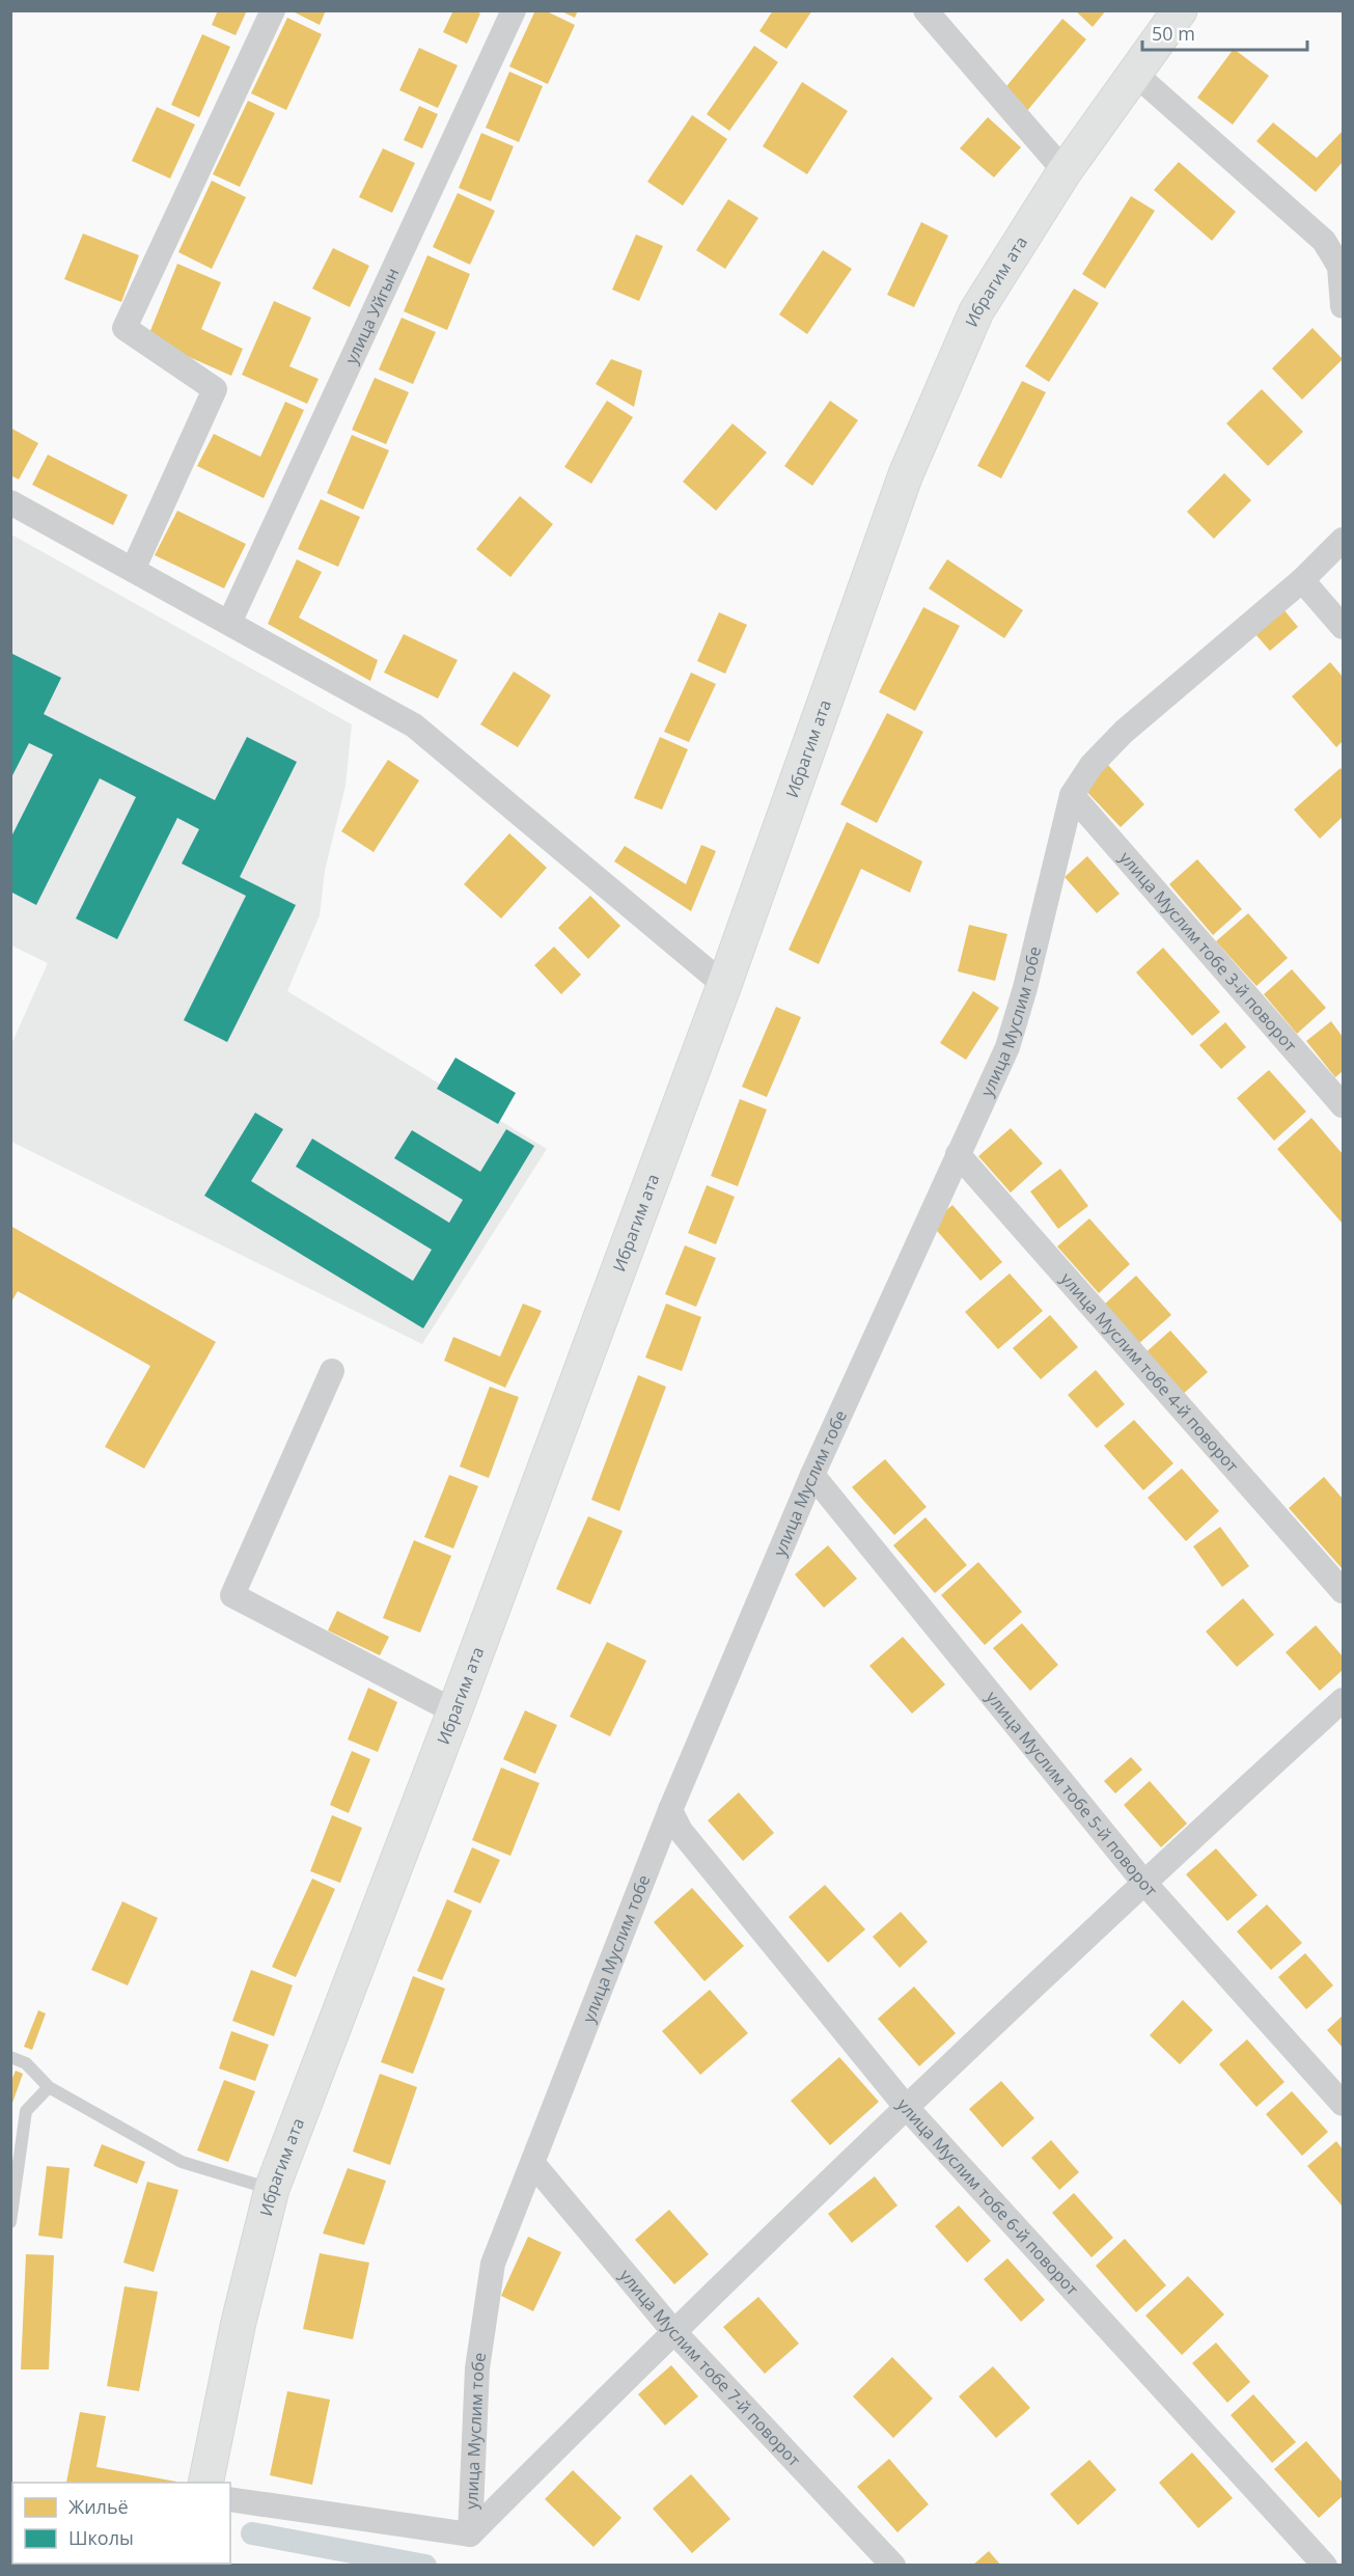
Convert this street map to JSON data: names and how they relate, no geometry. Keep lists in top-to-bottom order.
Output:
{
  "streets": {
    "street": [
      "Ибрагим ата",
      "улица Уйгын",
      "улица Муслим тобе 3-й поворот",
      "улица Муслим тобе",
      "улица Муслим тобе 4-й поворот",
      "улица Муслим тобе 5-й поворот",
      "улица Муслим тобе 6-й поворот",
      "улица Муслим тобе 7-й поворот"
    ]
  },
  "crossings": [
    ["улица Муслим тобе 3-й поворот", "улица Муслим тобе"],
    ["улица Муслим тобе", "улица Муслим тобе 4-й поворот"],
    ["улица Муслим тобе", "улица Муслим тобе 5-й поворот"],
    ["улица Муслим тобе", "улица Муслим тобе 6-й поворот"],
    ["улица Муслим тобе", "улица Муслим тобе 7-й поворот"]
  ],
  "legend": ["Жильё", "Школы"],
  "scale_bar": "50 m"
}
